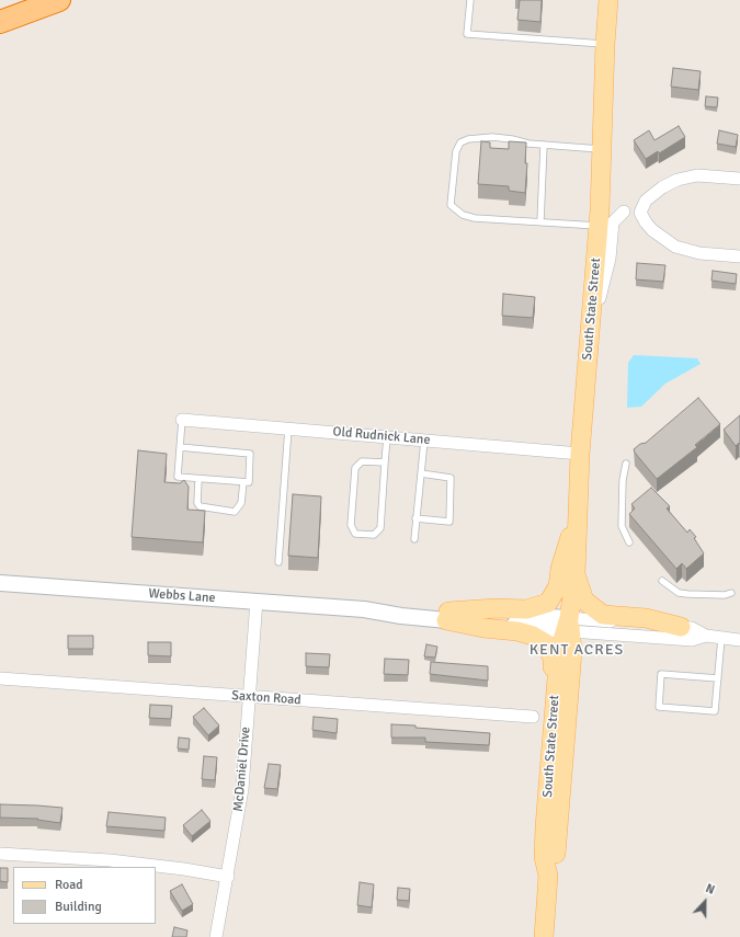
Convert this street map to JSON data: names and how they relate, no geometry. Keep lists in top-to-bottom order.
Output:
{
  "streets": {
    "main road": ["South State Street"],
    "street": [
      "Old Rudnick Lane",
      "Webbs Lane",
      "Saxton Road",
      "McDaniel Drive"
    ]
  },
  "crossings": [
    ["South State Street", "Old Rudnick Lane"],
    ["South State Street", "Webbs Lane"],
    ["Webbs Lane", "McDaniel Drive"],
    ["Saxton Road", "McDaniel Drive"]
  ],
  "districts": ["KENT ACRES"],
  "legend": ["Road", "Building"],
  "north": "top"
}
